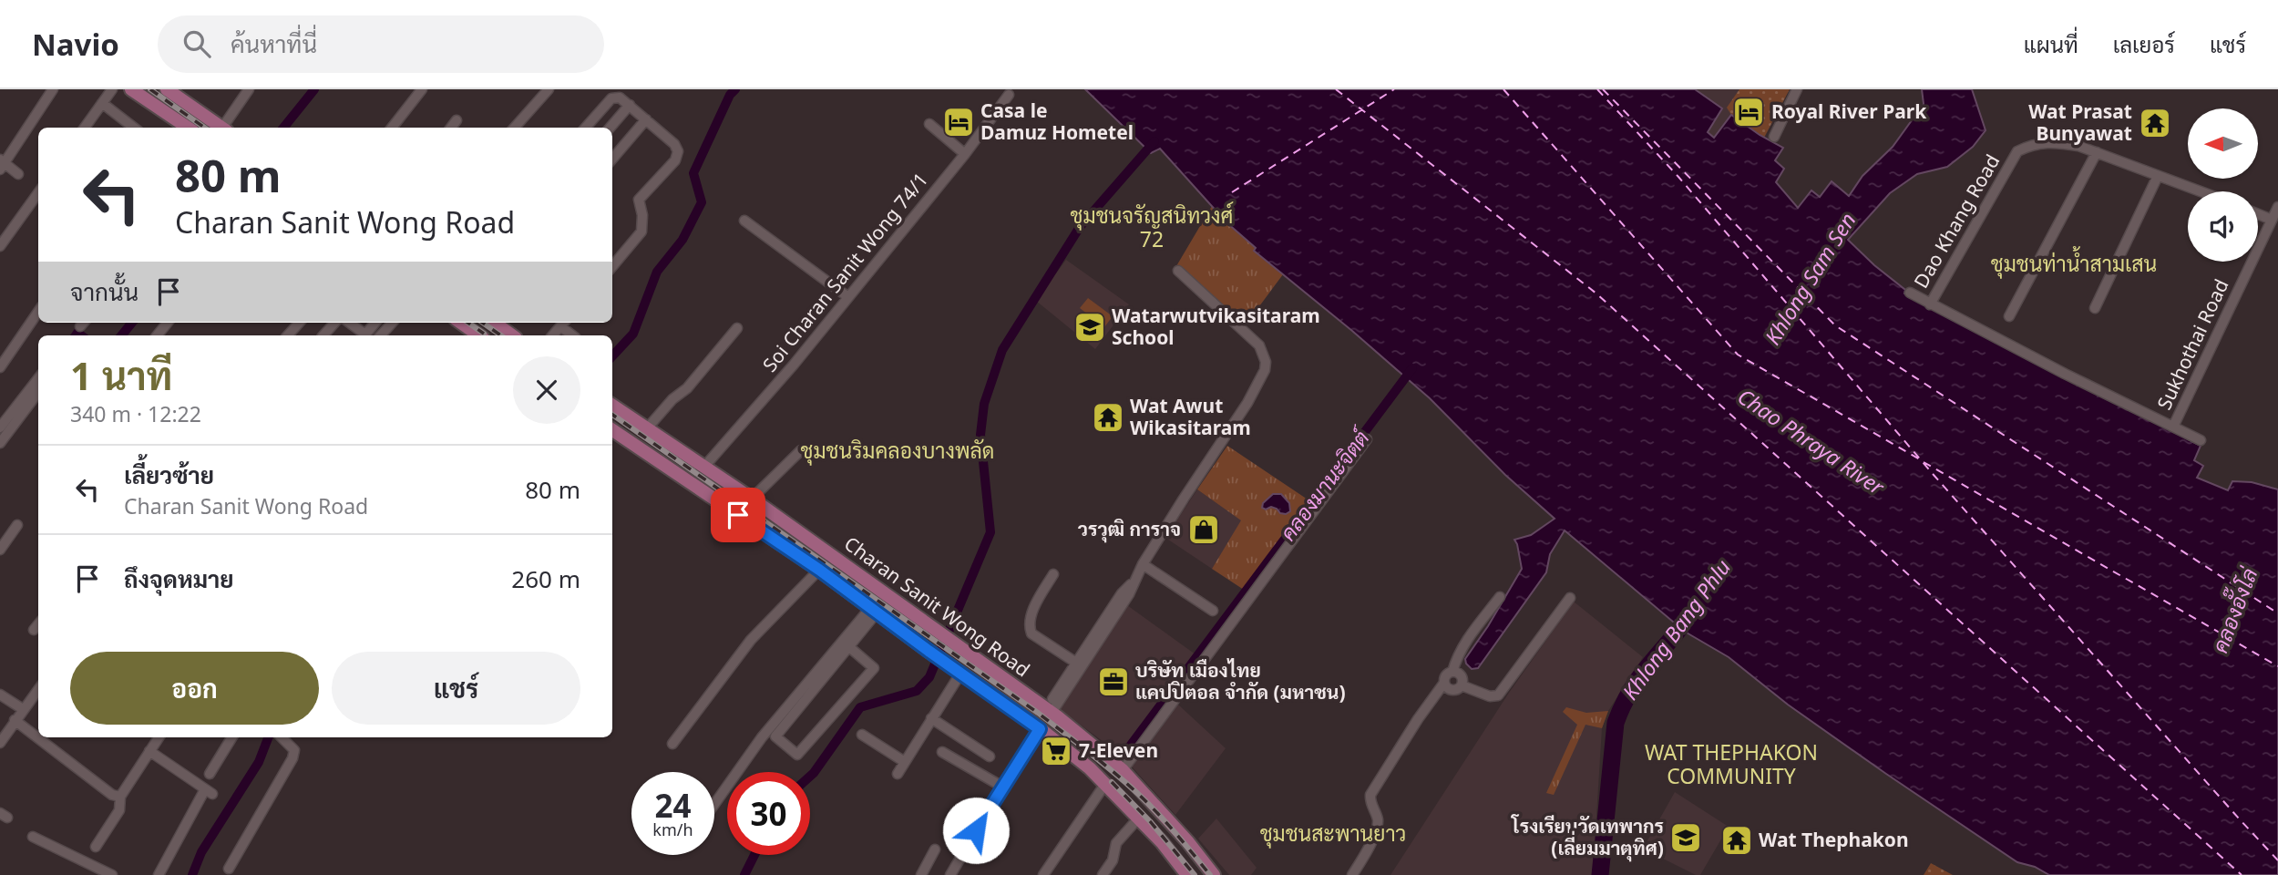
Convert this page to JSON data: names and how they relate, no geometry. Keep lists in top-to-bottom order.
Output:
{
  "streets": {
    "main road": ["Charan Sanit Wong Road"],
    "street": ["Dao Khang Road", "Soi Charan Sanit Wong 74/1", "Sukhothai Road"]
  },
  "crossings": [
    ["Soi Charan Sanit Wong 74/1", "Charan Sanit Wong Road"]
  ],
  "districts": [
    "ชุมชนจรัญสนิทวงศ์ 72",
    "ชุมชนท่าน้ำสามเสน",
    "ชุมชนริมคลองบางพลัด",
    "WAT THEPHAKON COMMUNITY",
    "ชุมชนสะพานยาว"
  ],
  "water": [
    "Khlong Sam Sen",
    "Chao Phraya River",
    "คลองมานะจิตต์",
    "คลองอั๊งโล่",
    "Khlong Bang Phlu"
  ],
  "places": {
    "hotel": ["Royal River Park", "Casa le Damuz Hometel"],
    "temple": ["Wat Prasat Bunyawat", "Wat Awut Wikasitaram", "Wat Thephakon"],
    "school or university": ["Watarwutvikasitaram School", "โรงเรียนวัดเทพากร (เลี่ยมมาตุทิศ)"],
    "shop": ["วรวุฒิ การาจ"],
    "office": ["บริษัท เมืองไทย แคปปิตอล จำกัด (มหาชน)"],
    "supermarket": ["7-Eleven"]
  },
  "north": "left",
  "page": {
    "header": "Navio",
    "search": "ค้นหาที่นี่",
    "nav": ["แผนที่", "เลเยอร์", "แชร์"],
    "turn": ["80 m", "Charan Sanit Wong Road"],
    "then": "จากนั้น",
    "heading": ["1 นาที", "340 m · 12:22"],
    "list": [
      {
        "name": "เลี้ยวซ้าย",
        "note": "Charan Sanit Wong Road",
        "value": "80 m"
      },
      {
        "name": "ถึงจุดหมาย",
        "value": "260 m"
      }
    ],
    "buttons": ["ออก", "แชร์"],
    "speed": "24 km/h",
    "limit": "30"
  }
}
